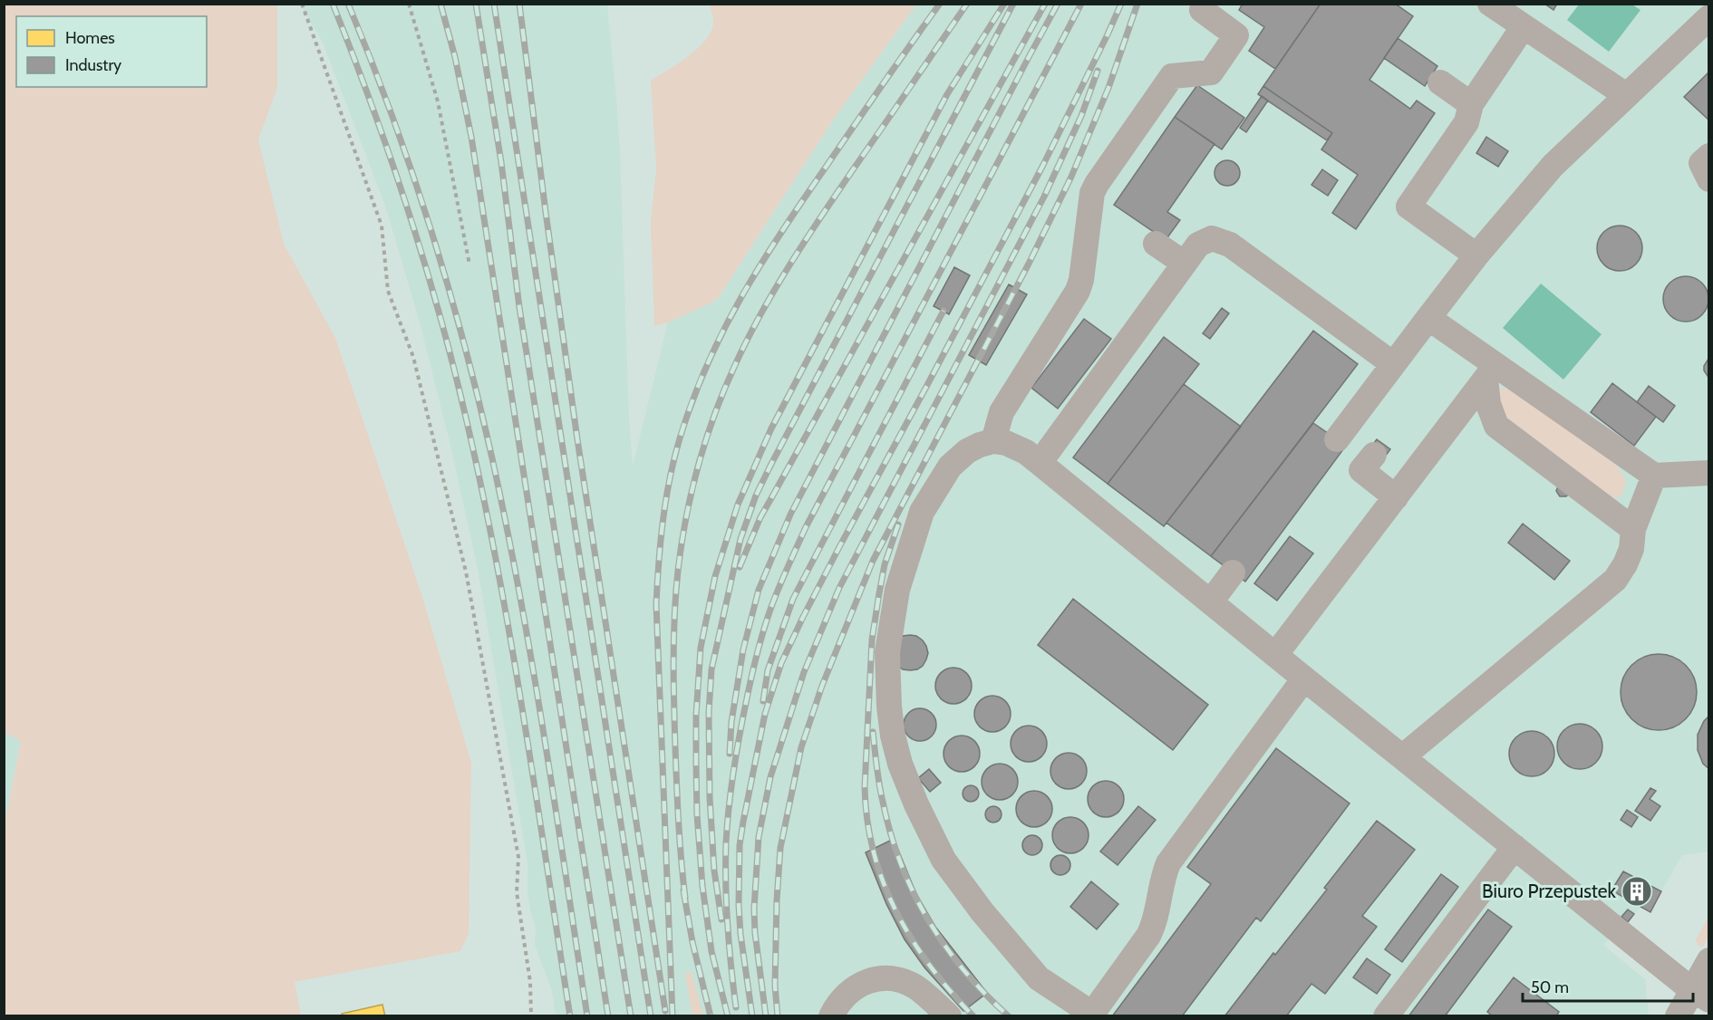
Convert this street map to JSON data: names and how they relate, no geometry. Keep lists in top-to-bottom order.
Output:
{
  "places": {
    "building": ["Biuro Przepustek"]
  },
  "legend": ["Homes", "Industry"],
  "scale_bar": "50 m"
}
